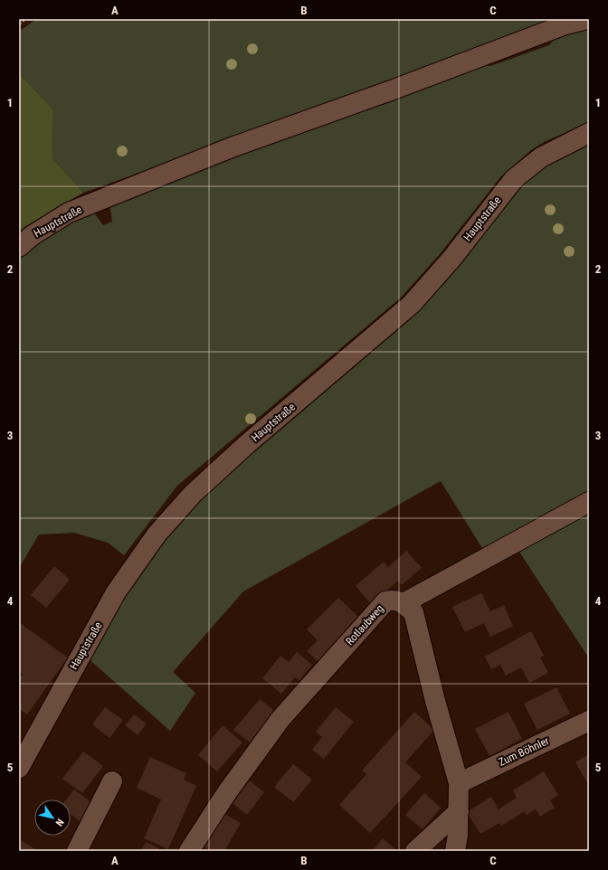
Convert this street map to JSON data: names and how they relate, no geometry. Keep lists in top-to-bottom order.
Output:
{
  "streets": {
    "street": ["Hauptstraße", "Rotlaubweg", "Zum Böhnler"]
  },
  "north": "bottom right",
  "grid": {
    "columns": ["A", "B", "C"],
    "rows": [
      "1",
      "2",
      "3",
      "4",
      "5"
    ]
  }
}
